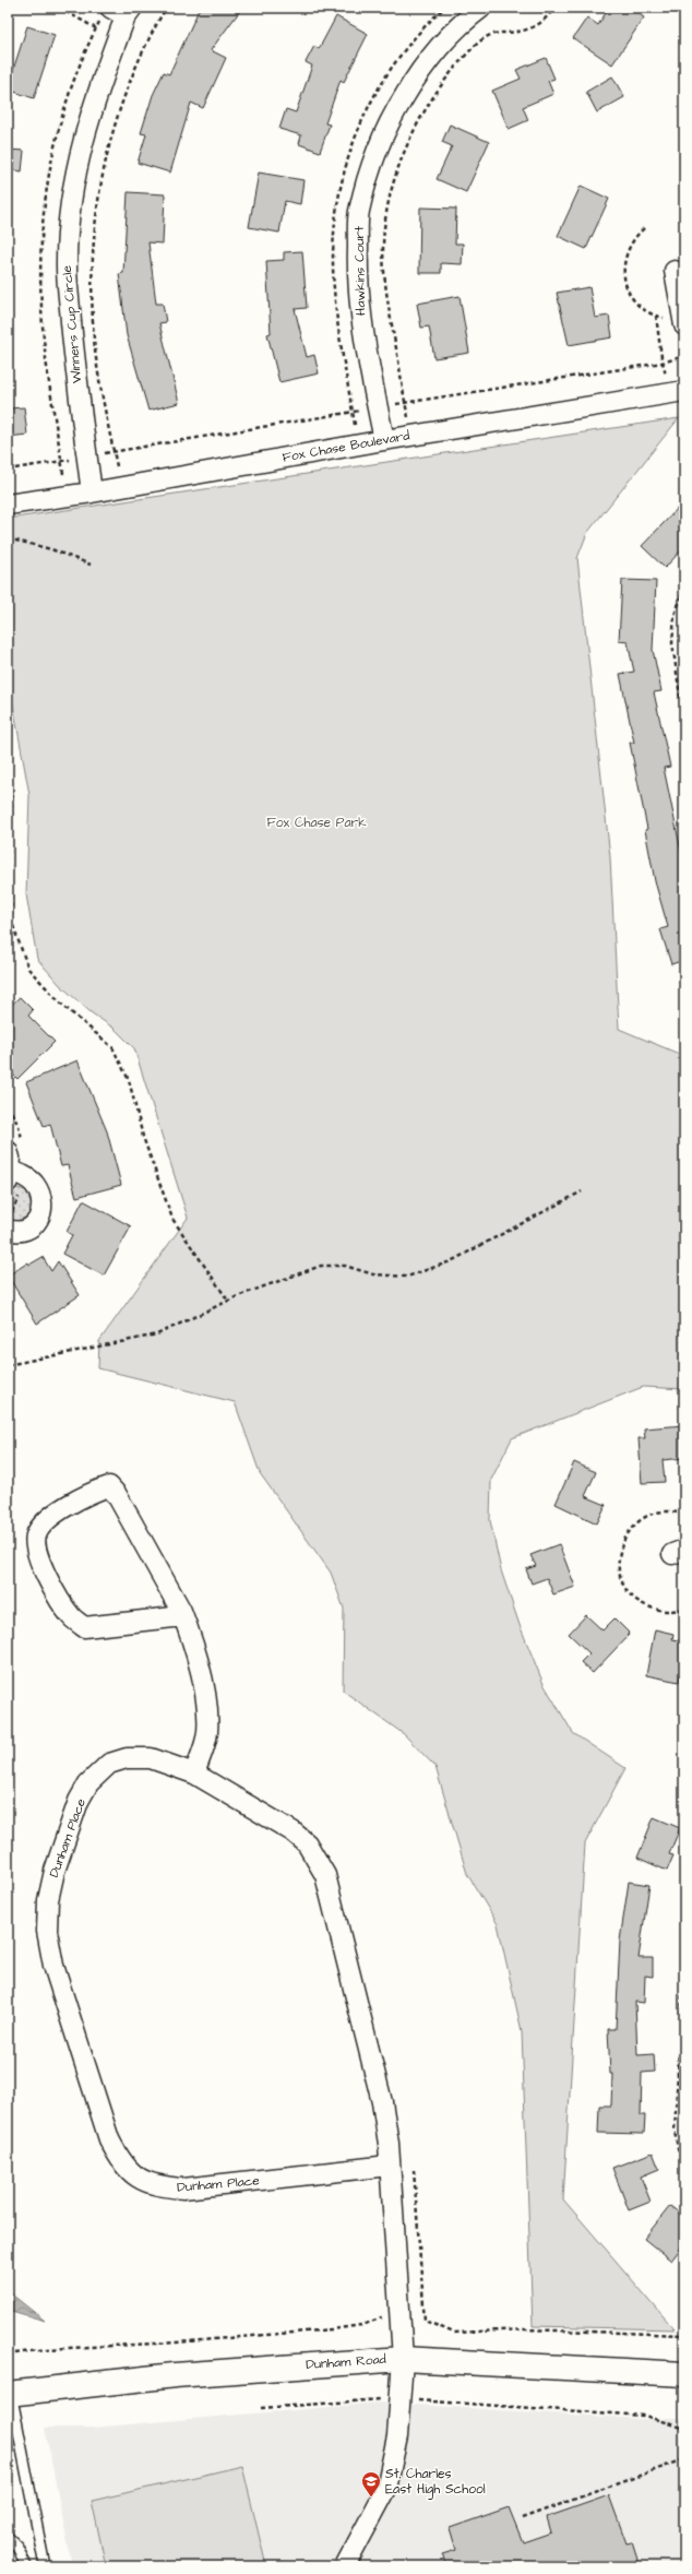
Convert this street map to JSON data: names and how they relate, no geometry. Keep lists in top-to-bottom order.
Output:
{
  "streets": {
    "street": [
      "Hawkins Court",
      "Winners Cup Circle",
      "Fox Chase Boulevard",
      "Dunham Place",
      "Dunham Road"
    ]
  },
  "crossings": [
    ["Hawkins Court", "Fox Chase Boulevard"],
    ["Winners Cup Circle", "Fox Chase Boulevard"],
    ["Dunham Place", "Dunham Road"]
  ],
  "parks": ["Fox Chase Park"],
  "places": {
    "school or university": ["St. Charles East High School"]
  }
}
